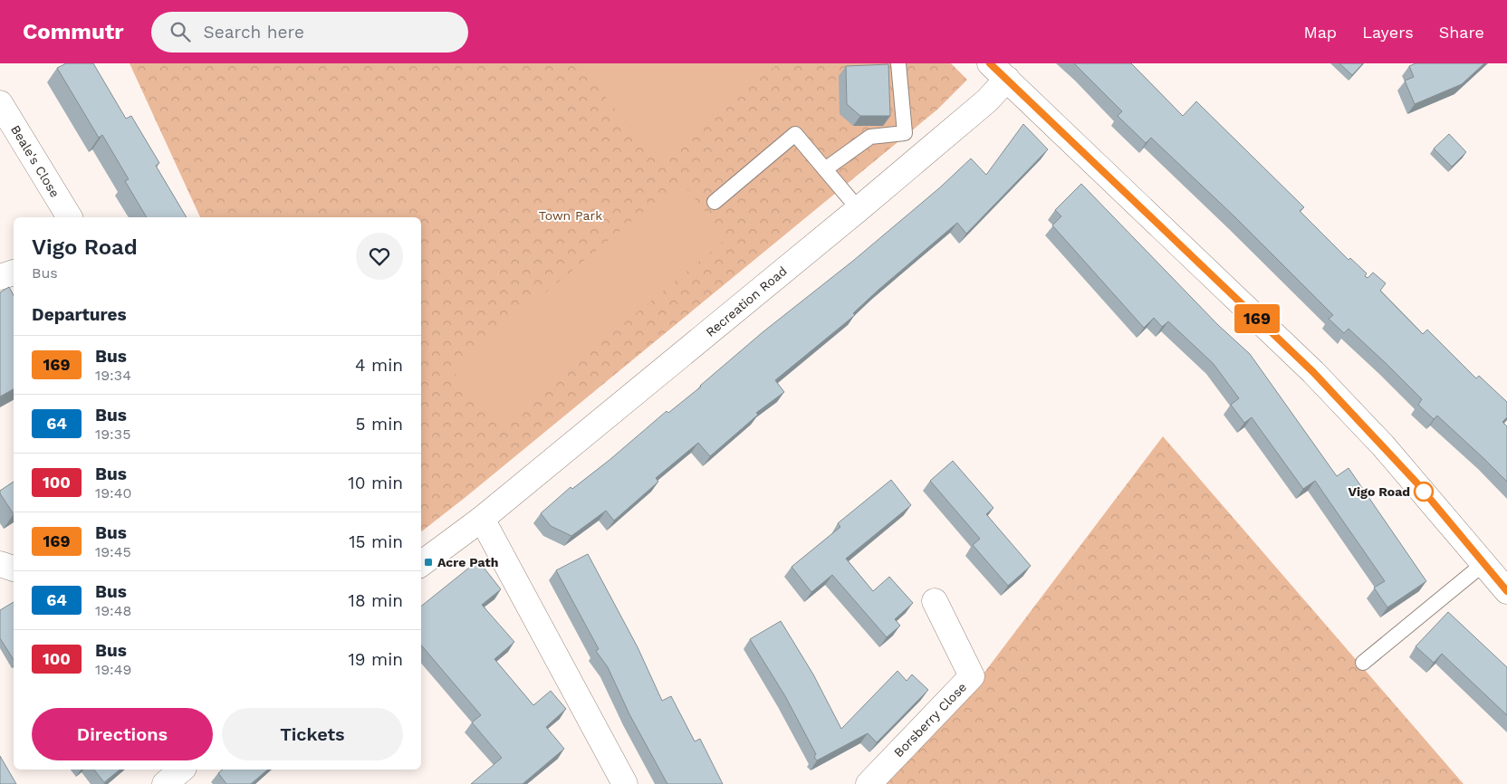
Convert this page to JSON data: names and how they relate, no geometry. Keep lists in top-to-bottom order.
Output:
{
  "streets": {
    "street": ["Beale's Close", "Recreation Road", "Borsberry Close"]
  },
  "parks": ["Town Park"],
  "places": {
    "other": ["Vigo Road"],
    "transit": ["Acre Path"]
  },
  "lines": ["bus line 169"],
  "page": {
    "header": "Commutr",
    "search": "Search here",
    "nav": ["Map", "Layers", "Share"],
    "on_map": "169",
    "heading": [
      ["Vigo Road", "Bus"],
      "Departures"
    ],
    "list": [
      {
        "mark": "169",
        "name": "Bus",
        "note": "19:34",
        "value": "4 min"
      },
      {
        "mark": "64",
        "name": "Bus",
        "note": "19:35",
        "value": "5 min"
      },
      {
        "mark": "100",
        "name": "Bus",
        "note": "19:40",
        "value": "10 min"
      },
      {
        "mark": "169",
        "name": "Bus",
        "note": "19:45",
        "value": "15 min"
      },
      {
        "mark": "64",
        "name": "Bus",
        "note": "19:48",
        "value": "18 min"
      },
      {
        "mark": "100",
        "name": "Bus",
        "note": "19:49",
        "value": "19 min"
      }
    ],
    "buttons": ["Directions", "Tickets"]
  }
}
